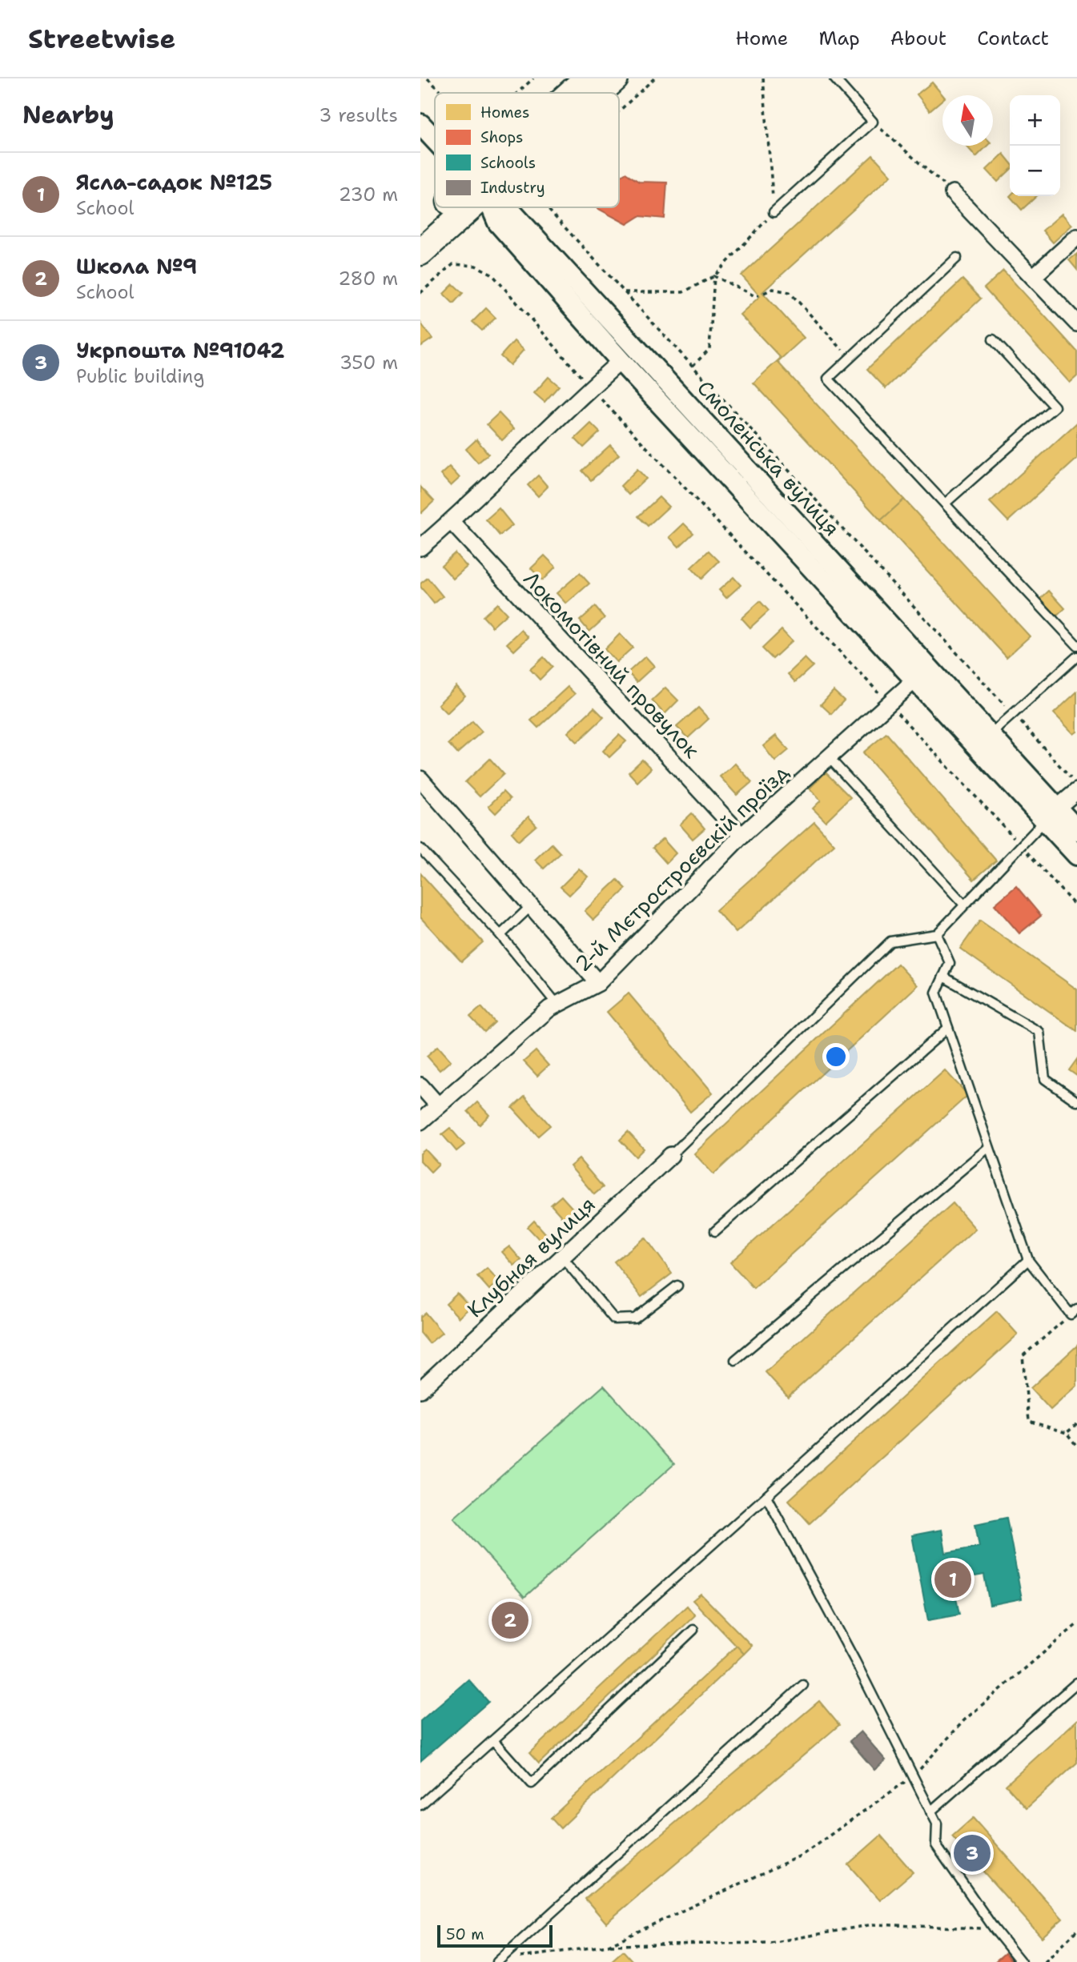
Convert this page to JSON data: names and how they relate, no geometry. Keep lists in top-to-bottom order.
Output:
{
  "streets": {
    "street": [
      "Смоленська вулиця",
      "Локомотівний провулок",
      "2-й Мєтростроєвскій проїзд",
      "Клубная вулиця"
    ]
  },
  "crossings": [
    ["Смоленська вулиця", "2-й Мєтростроєвскій проїзд"],
    ["Локомотівний провулок", "2-й Мєтростроєвскій проїзд"]
  ],
  "legend": [
    "Homes",
    "Shops",
    "Schools",
    "Industry"
  ],
  "scale_bar": "50 m",
  "north": "top",
  "page": {
    "header": "Streetwise",
    "nav": [
      "Home",
      "Map",
      "About",
      "Contact"
    ],
    "heading": ["Nearby", "3 results"],
    "map_buttons": ["+", "−"],
    "list": [
      {
        "mark": "1",
        "name": "Ясла-садок №125",
        "note": "School",
        "value": "230 m"
      },
      {
        "mark": "2",
        "name": "Школа №9",
        "note": "School",
        "value": "280 m"
      },
      {
        "mark": "3",
        "name": "Укрпошта №91042",
        "note": "Public building",
        "value": "350 m"
      }
    ],
    "pins": ["1", "2", "3"],
    "scale": "50 m"
  }
}
